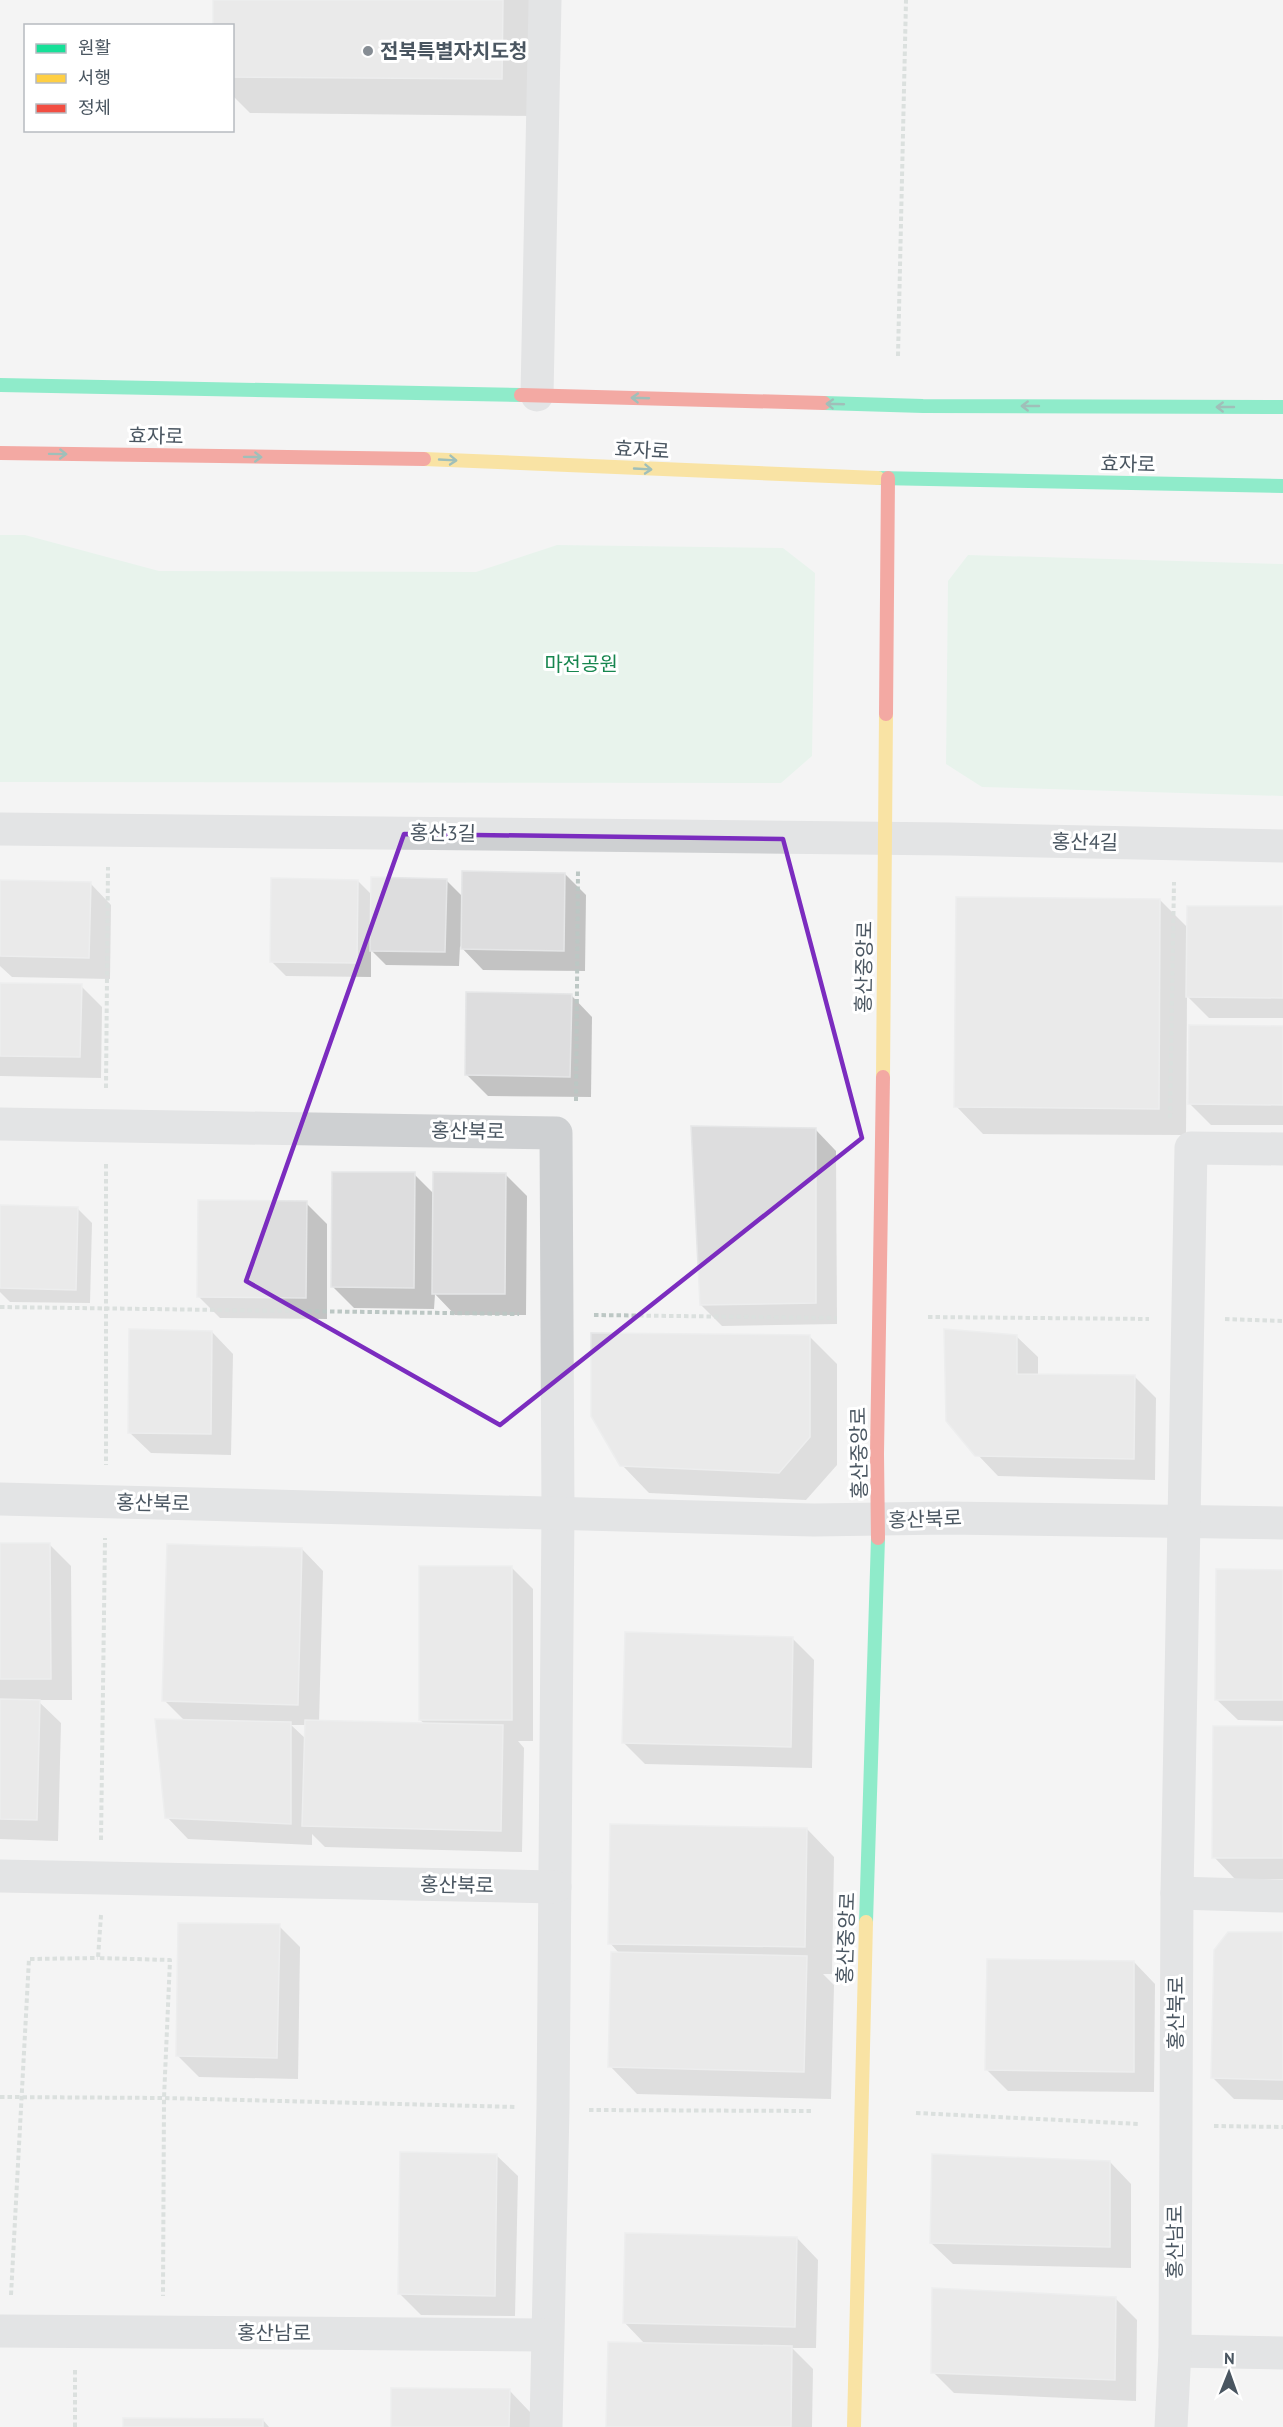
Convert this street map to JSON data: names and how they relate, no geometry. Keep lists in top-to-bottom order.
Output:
{
  "streets": {
    "street": [
      "효자로",
      "홍산3길",
      "홍산4길",
      "홍산중앙로",
      "홍산북로",
      "홍산남로"
    ]
  },
  "crossings": [
    ["효자로", "홍산중앙로"],
    ["홍산3길", "홍산4길"],
    ["홍산3길", "홍산중앙로"],
    ["홍산4길", "홍산중앙로"],
    ["홍산중앙로", "홍산북로"],
    ["홍산북로", "홍산남로"]
  ],
  "parks": ["마전공원"],
  "places": ["전북특별자치도청"],
  "legend": ["원활", "서행", "정체"],
  "north": "top"
}
